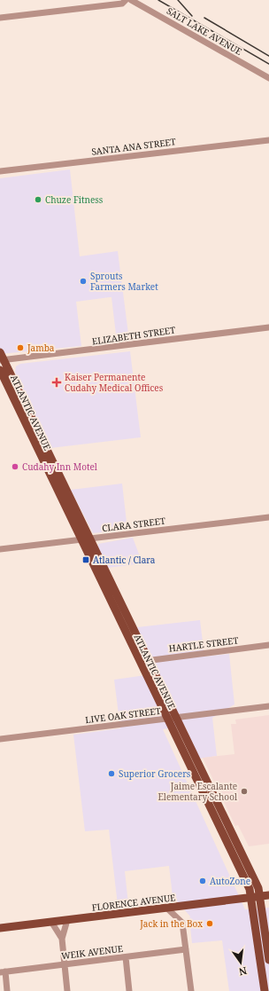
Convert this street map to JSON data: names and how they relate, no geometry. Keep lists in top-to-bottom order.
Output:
{
  "streets": {
    "main road": ["ATLANTIC AVENUE", "FLORENCE AVENUE"],
    "street": [
      "SALT LAKE AVENUE",
      "SANTA ANA STREET",
      "ELIZABETH STREET",
      "CLARA STREET",
      "HARTLE STREET",
      "LIVE OAK STREET",
      "WEIK AVENUE"
    ]
  },
  "crossings": [
    ["ELIZABETH STREET", "ATLANTIC AVENUE"],
    ["ATLANTIC AVENUE", "CLARA STREET"],
    ["ATLANTIC AVENUE", "HARTLE STREET"],
    ["ATLANTIC AVENUE", "LIVE OAK STREET"],
    ["ATLANTIC AVENUE", "FLORENCE AVENUE"]
  ],
  "places": {
    "other": [
      "Chuze Fitness",
      "Sprouts Farmers Market",
      "Jamba",
      "Cudahy Inn Motel",
      "Superior Grocers",
      "Jaime Escalante Elementary School",
      "AutoZone",
      "Jack in the Box"
    ],
    "health": ["Kaiser Permanente Cudahy Medical Offices"],
    "transit": ["Atlantic / Clara"]
  },
  "north": "bottom"
}
